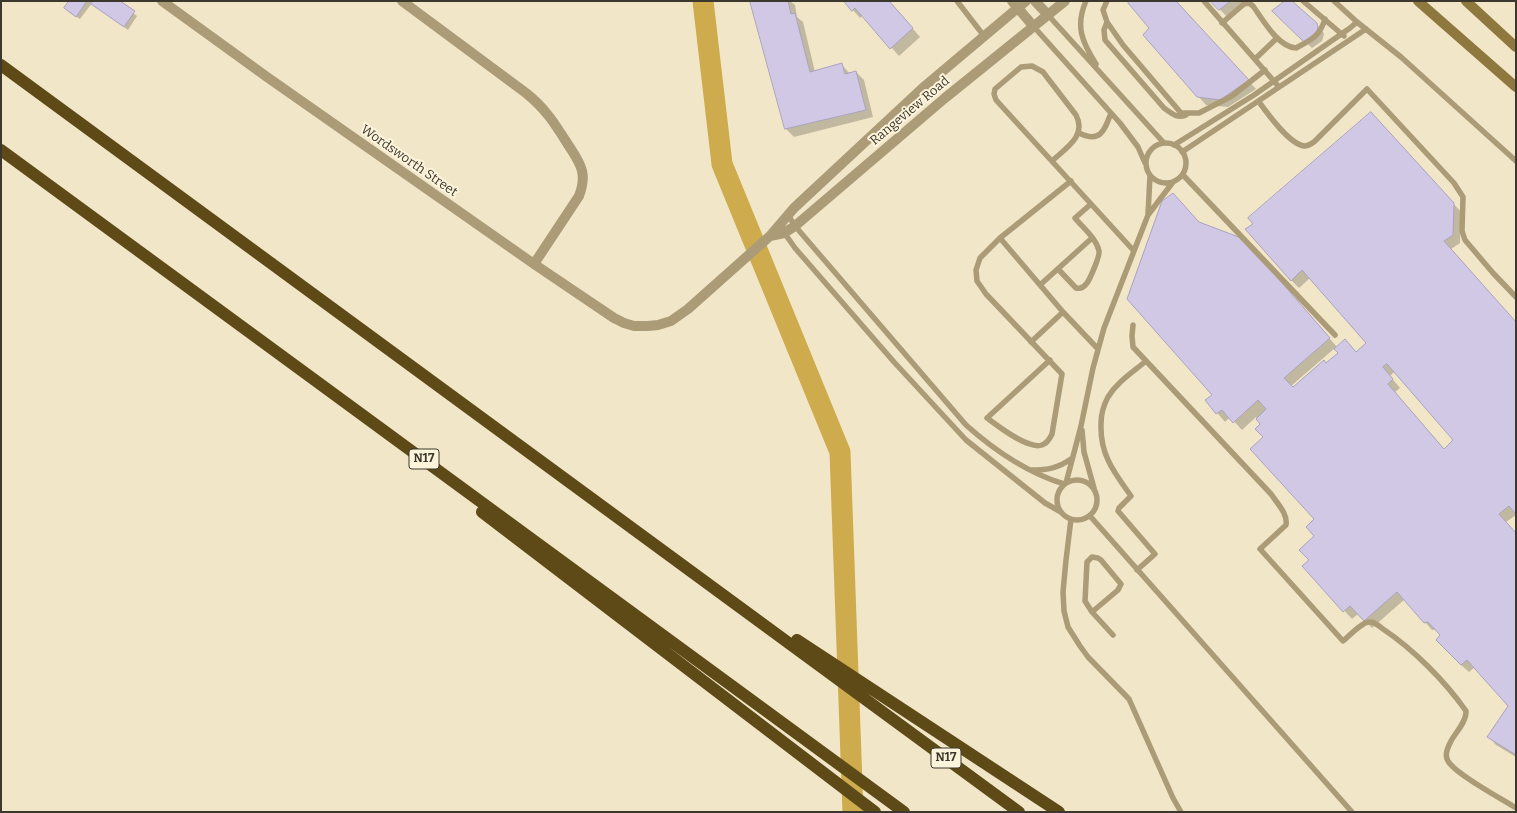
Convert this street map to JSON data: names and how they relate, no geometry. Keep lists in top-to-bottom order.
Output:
{
  "streets": {
    "highway": ["N17"],
    "street": ["Rangeview Road", "Wordsworth Street"]
  },
  "crossings": [
    ["Rangeview Road", "Wordsworth Street"]
  ]
}
